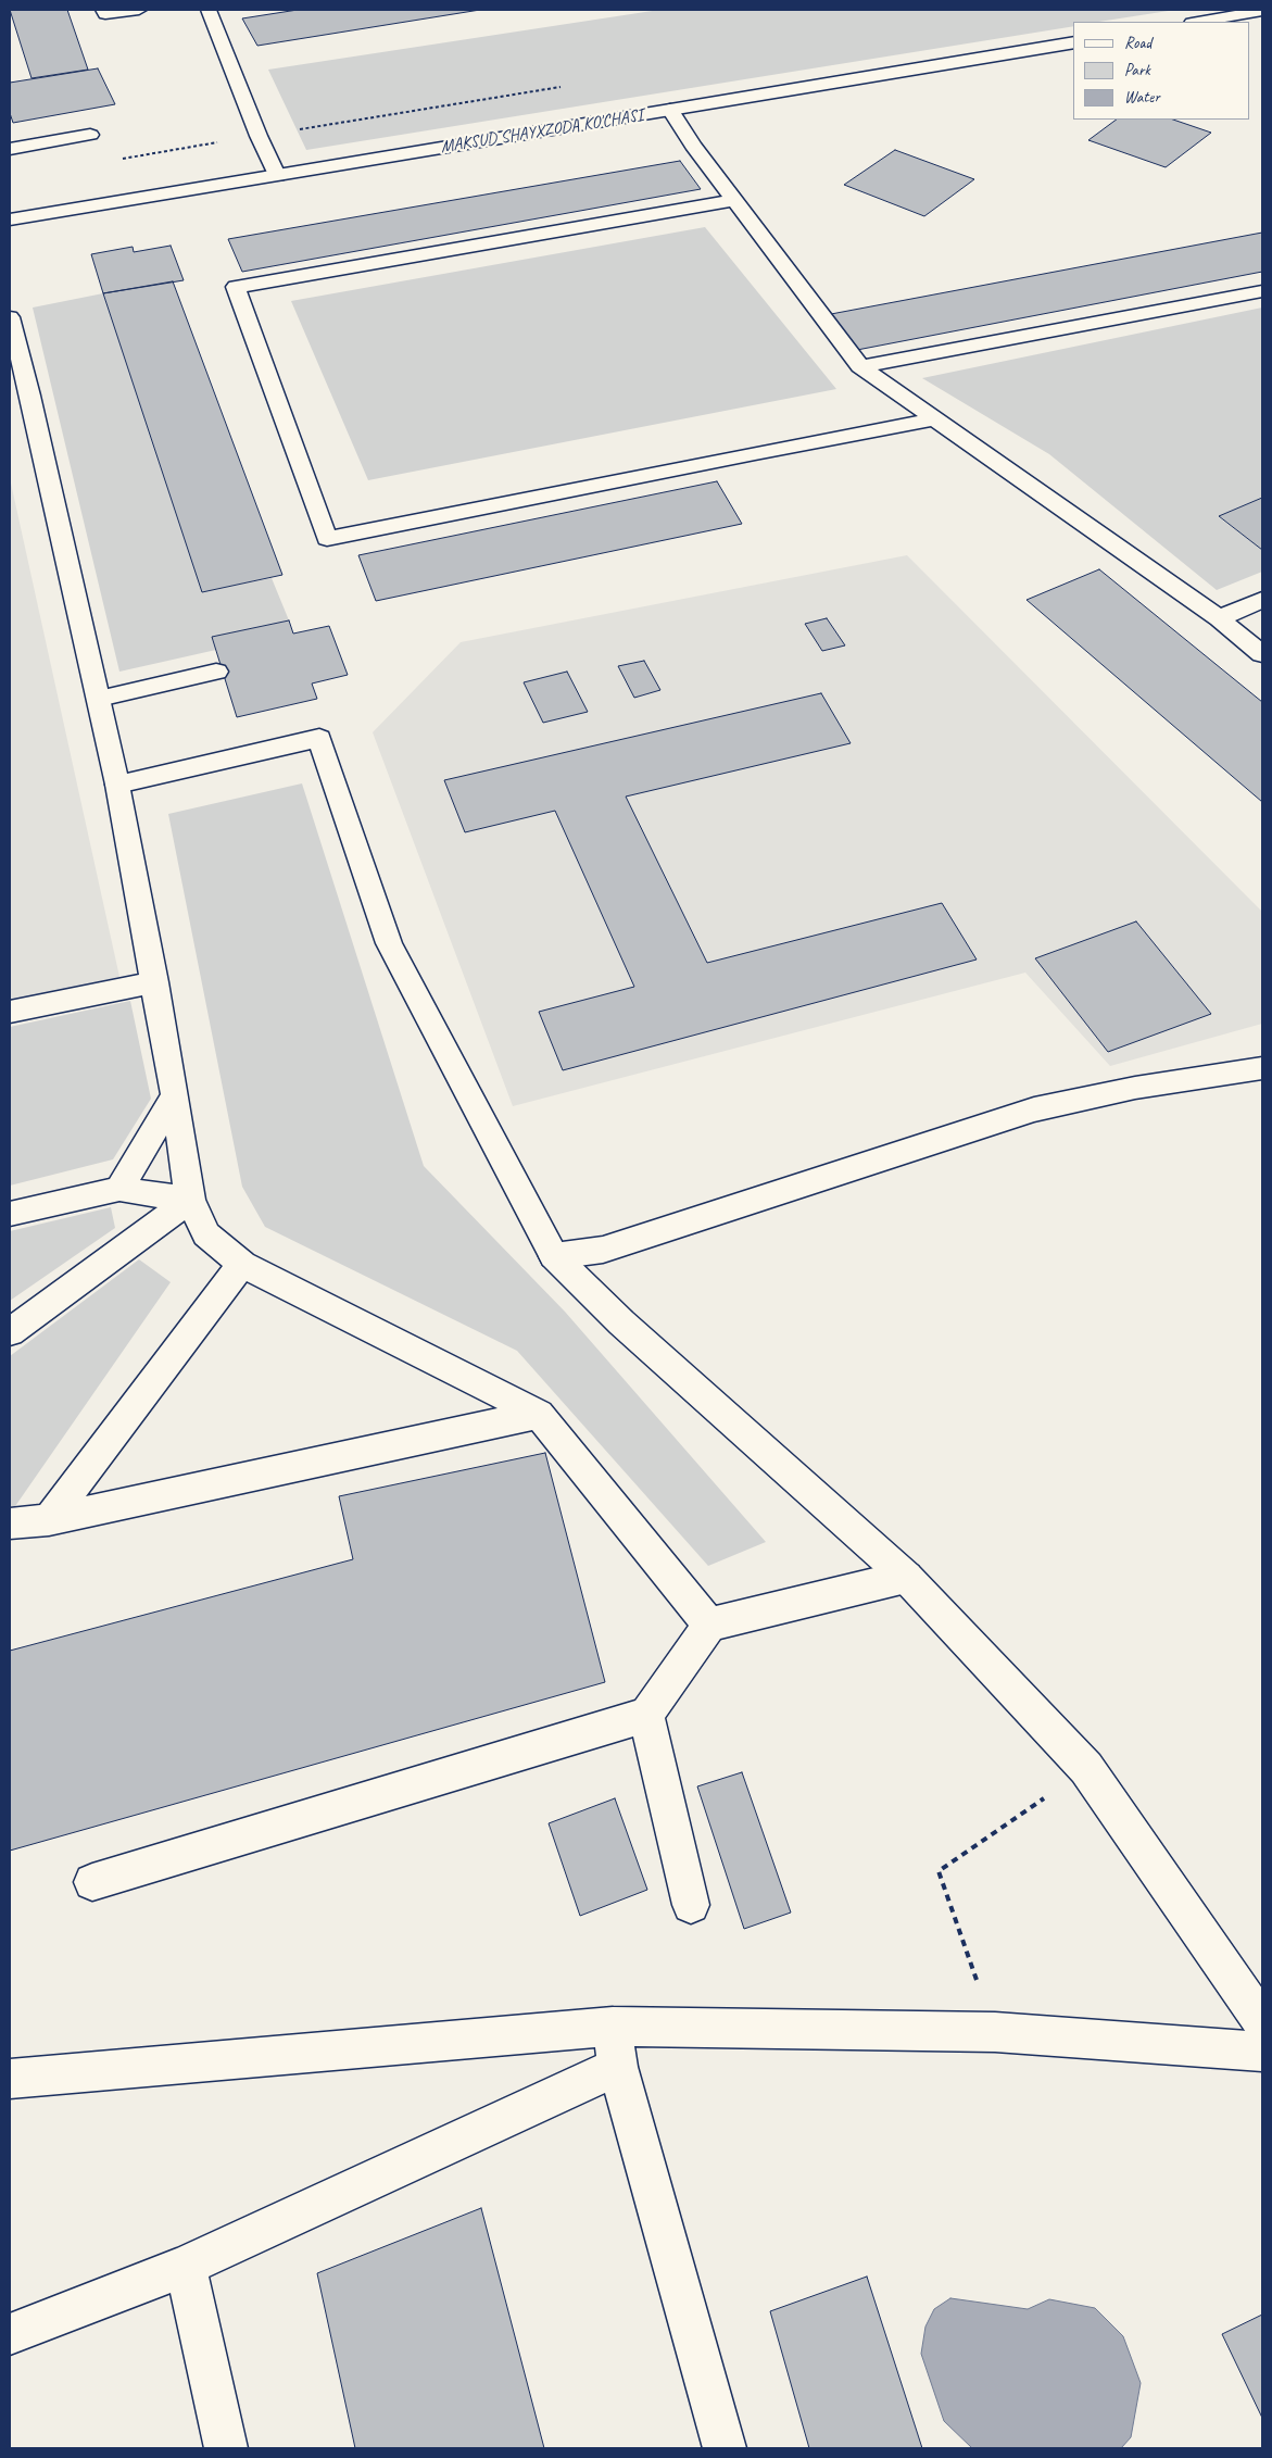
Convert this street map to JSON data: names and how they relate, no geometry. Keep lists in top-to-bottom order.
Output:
{
  "streets": {
    "street": ["MAKSUD SHAYXZODA KO'CHASI"]
  },
  "legend": ["Road", "Park", "Water"]
}
